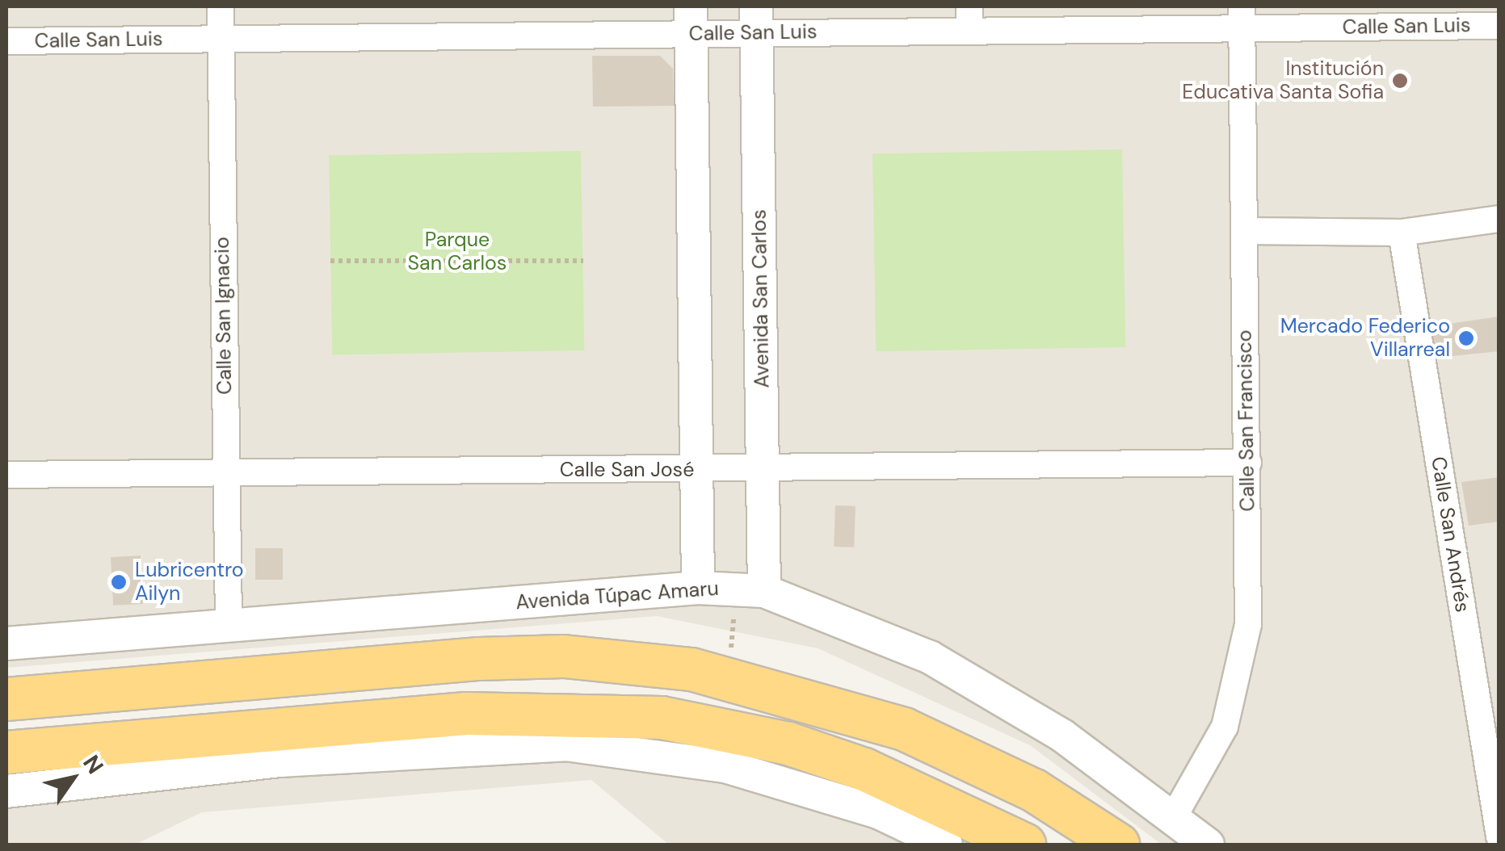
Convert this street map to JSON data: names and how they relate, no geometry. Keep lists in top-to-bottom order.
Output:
{
  "streets": {
    "street": [
      "Calle San Luis",
      "Avenida San Carlos",
      "Calle San Ignacio",
      "Calle San Francisco",
      "Calle San José",
      "Calle San Andrés",
      "Avenida Túpac Amaru"
    ]
  },
  "crossings": [
    ["Calle San Luis", "Avenida San Carlos"],
    ["Calle San Luis", "Calle San Ignacio"],
    ["Calle San Luis", "Calle San Francisco"],
    ["Avenida San Carlos", "Calle San José"],
    ["Avenida San Carlos", "Avenida Túpac Amaru"],
    ["Calle San Ignacio", "Calle San José"],
    ["Calle San Ignacio", "Avenida Túpac Amaru"],
    ["Calle San Francisco", "Calle San José"],
    ["Calle San Francisco", "Avenida Túpac Amaru"]
  ],
  "parks": ["Parque San Carlos"],
  "places": ["Institución Educativa Santa Sofia", "Mercado Federico Villarreal", "Lubricentro Ailyn"],
  "north": "top right"
}
